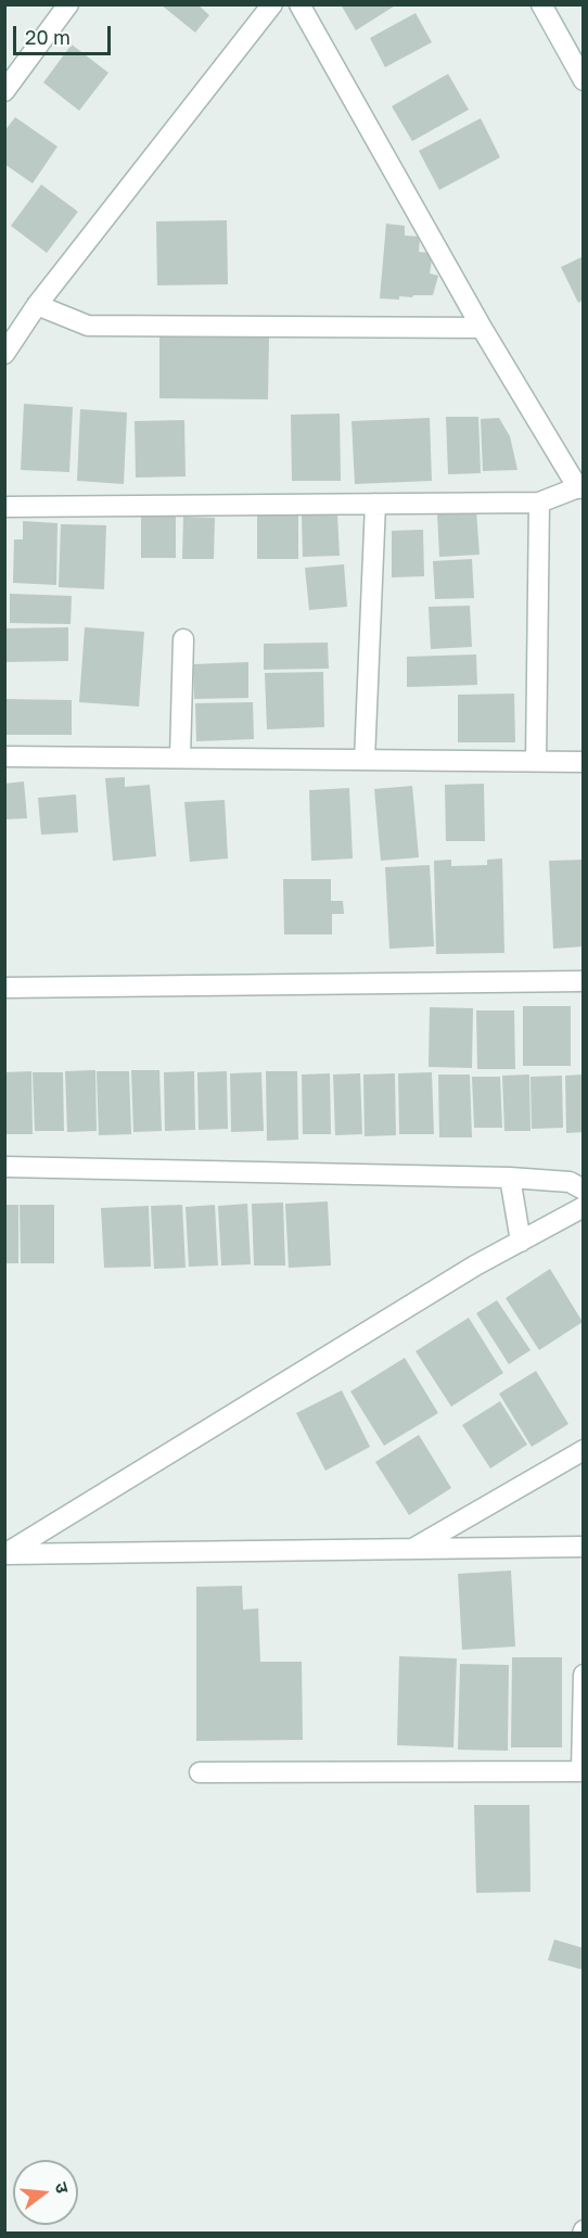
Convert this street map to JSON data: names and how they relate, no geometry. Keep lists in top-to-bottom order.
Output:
{
  "scale_bar": "20 m",
  "north": "right"
}
